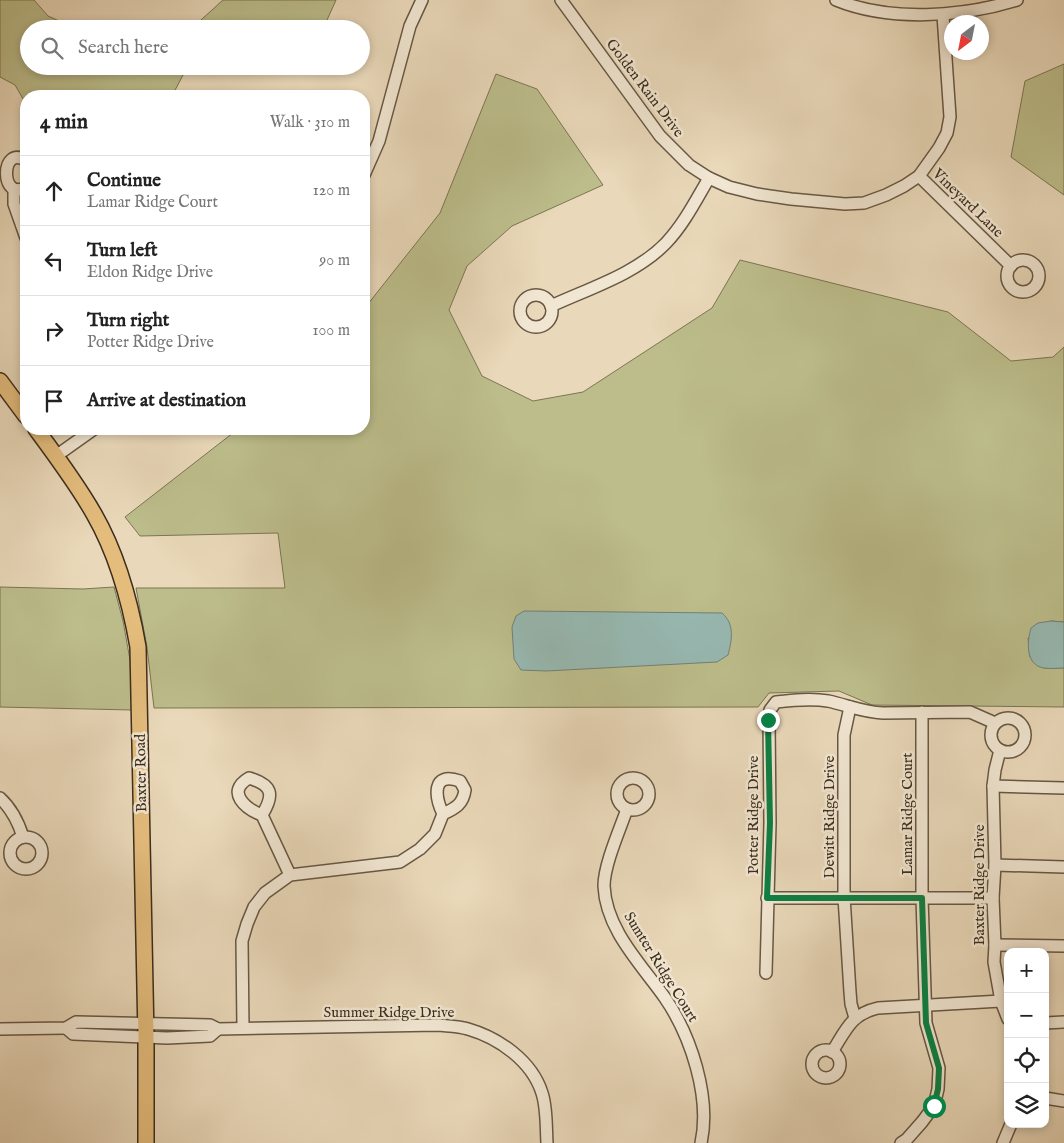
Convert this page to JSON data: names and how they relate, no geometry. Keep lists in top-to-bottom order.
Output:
{
  "streets": {
    "main road": ["Baxter Road"],
    "street": [
      "Golden Rain Drive",
      "Vineyard Lane",
      "Lamar Ridge Court",
      "Potter Ridge Drive",
      "Dewitt Ridge Drive",
      "Baxter Ridge Drive",
      "Sumter Ridge Court",
      "Summer Ridge Drive"
    ]
  },
  "crossings": [
    ["Golden Rain Drive", "Vineyard Lane"],
    ["Baxter Road", "Summer Ridge Drive"],
    ["Lamar Ridge Court", "Potter Ridge Drive"],
    ["Potter Ridge Drive", "Dewitt Ridge Drive"],
    ["Potter Ridge Drive", "Baxter Ridge Drive"]
  ],
  "north": "bottom left",
  "page": {
    "search": "Search here",
    "heading": ["4 min", "Walk · 310 m"],
    "list": [
      ["Continue", "Lamar Ridge Court", "120 m"],
      ["Turn left", "Eldon Ridge Drive", "90 m"],
      ["Turn right", "Potter Ridge Drive", "100 m"],
      "Arrive at destination"
    ],
    "map_buttons": ["+", "−"]
  }
}
